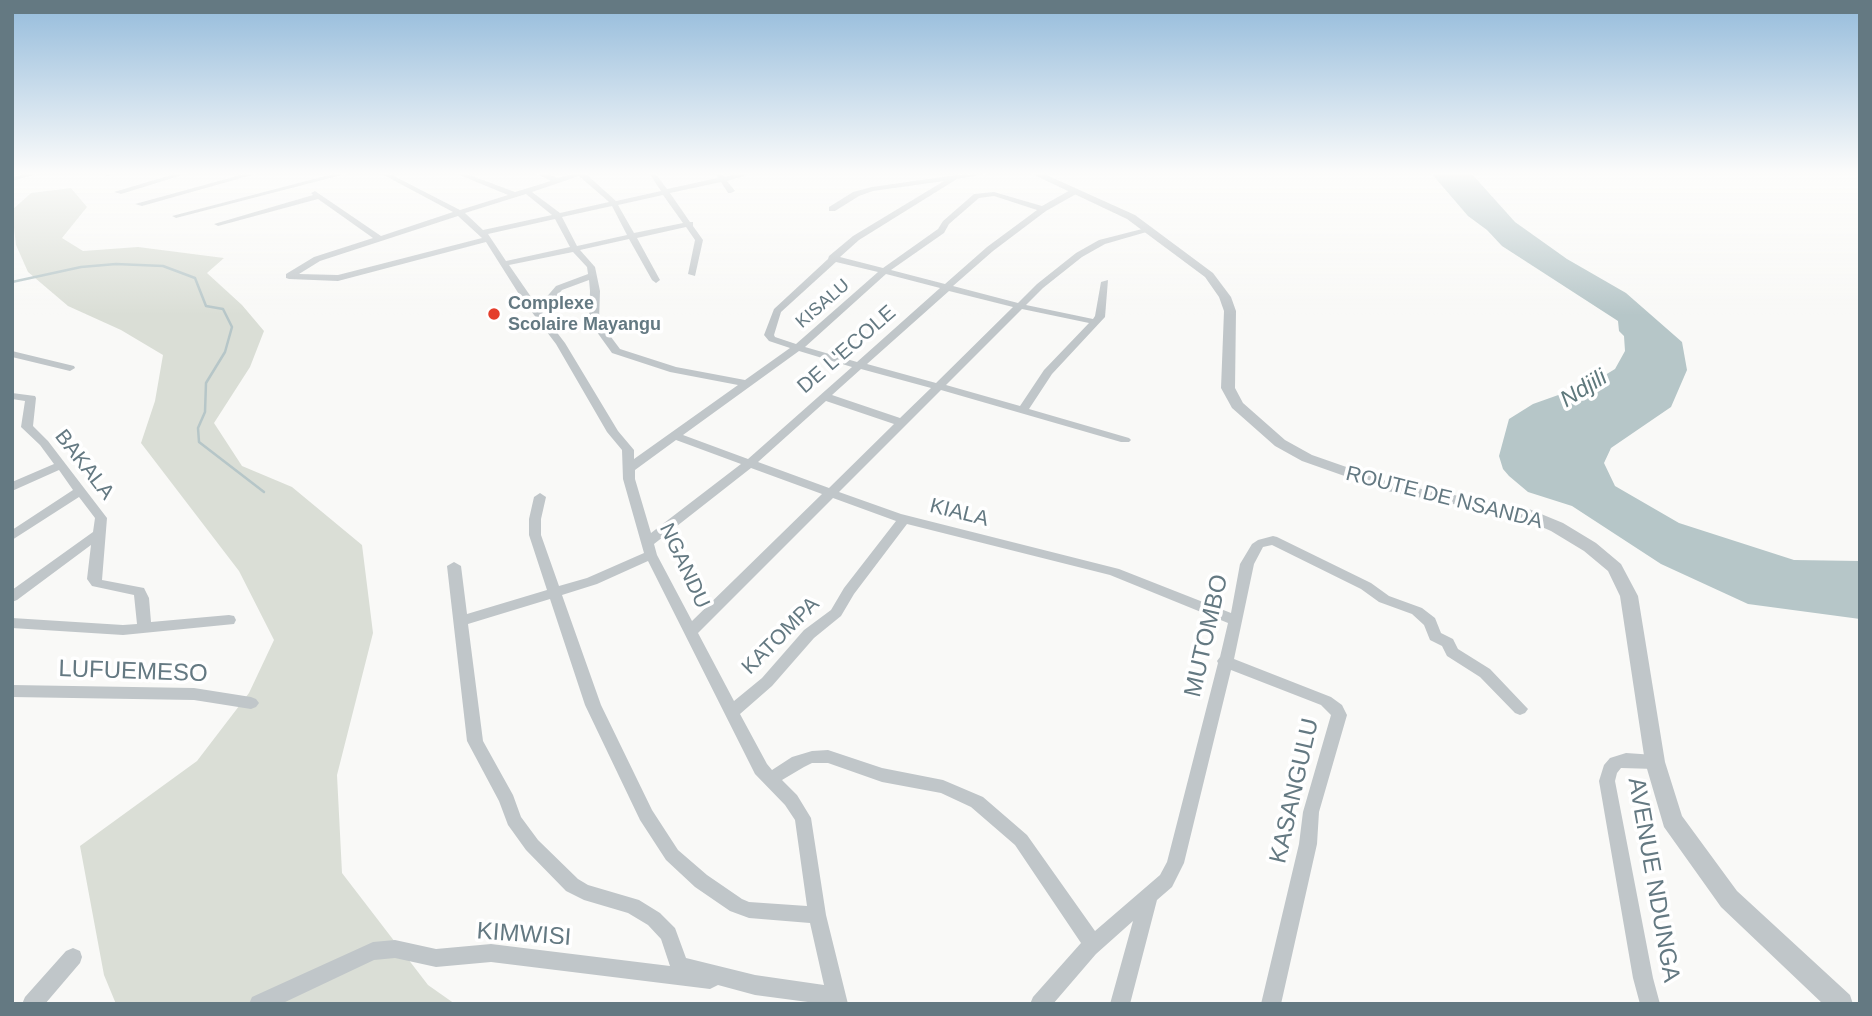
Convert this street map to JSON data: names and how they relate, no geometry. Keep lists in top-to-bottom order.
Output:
{
  "streets": {
    "street": [
      "KISALU",
      "DE L'ECOLE",
      "BAKALA",
      "ROUTE DE NSANDA",
      "KIALA",
      "NGANDU",
      "KATOMPA",
      "MUTOMBO",
      "LUFUEMESO",
      "KASANGULU",
      "AVENUE NDUNGA",
      "KIMWISI"
    ]
  },
  "crossings": [
    ["KISALU", "KIALA"],
    ["KISALU", "NGANDU"],
    ["DE L'ECOLE", "KIALA"],
    ["DE L'ECOLE", "NGANDU"],
    ["ROUTE DE NSANDA", "AVENUE NDUNGA"],
    ["KIALA", "KATOMPA"],
    ["KIALA", "MUTOMBO"],
    ["NGANDU", "KATOMPA"],
    ["MUTOMBO", "KASANGULU"]
  ],
  "water": ["Ndjili"],
  "places": ["Complexe Scolaire Mayangu"]
}
